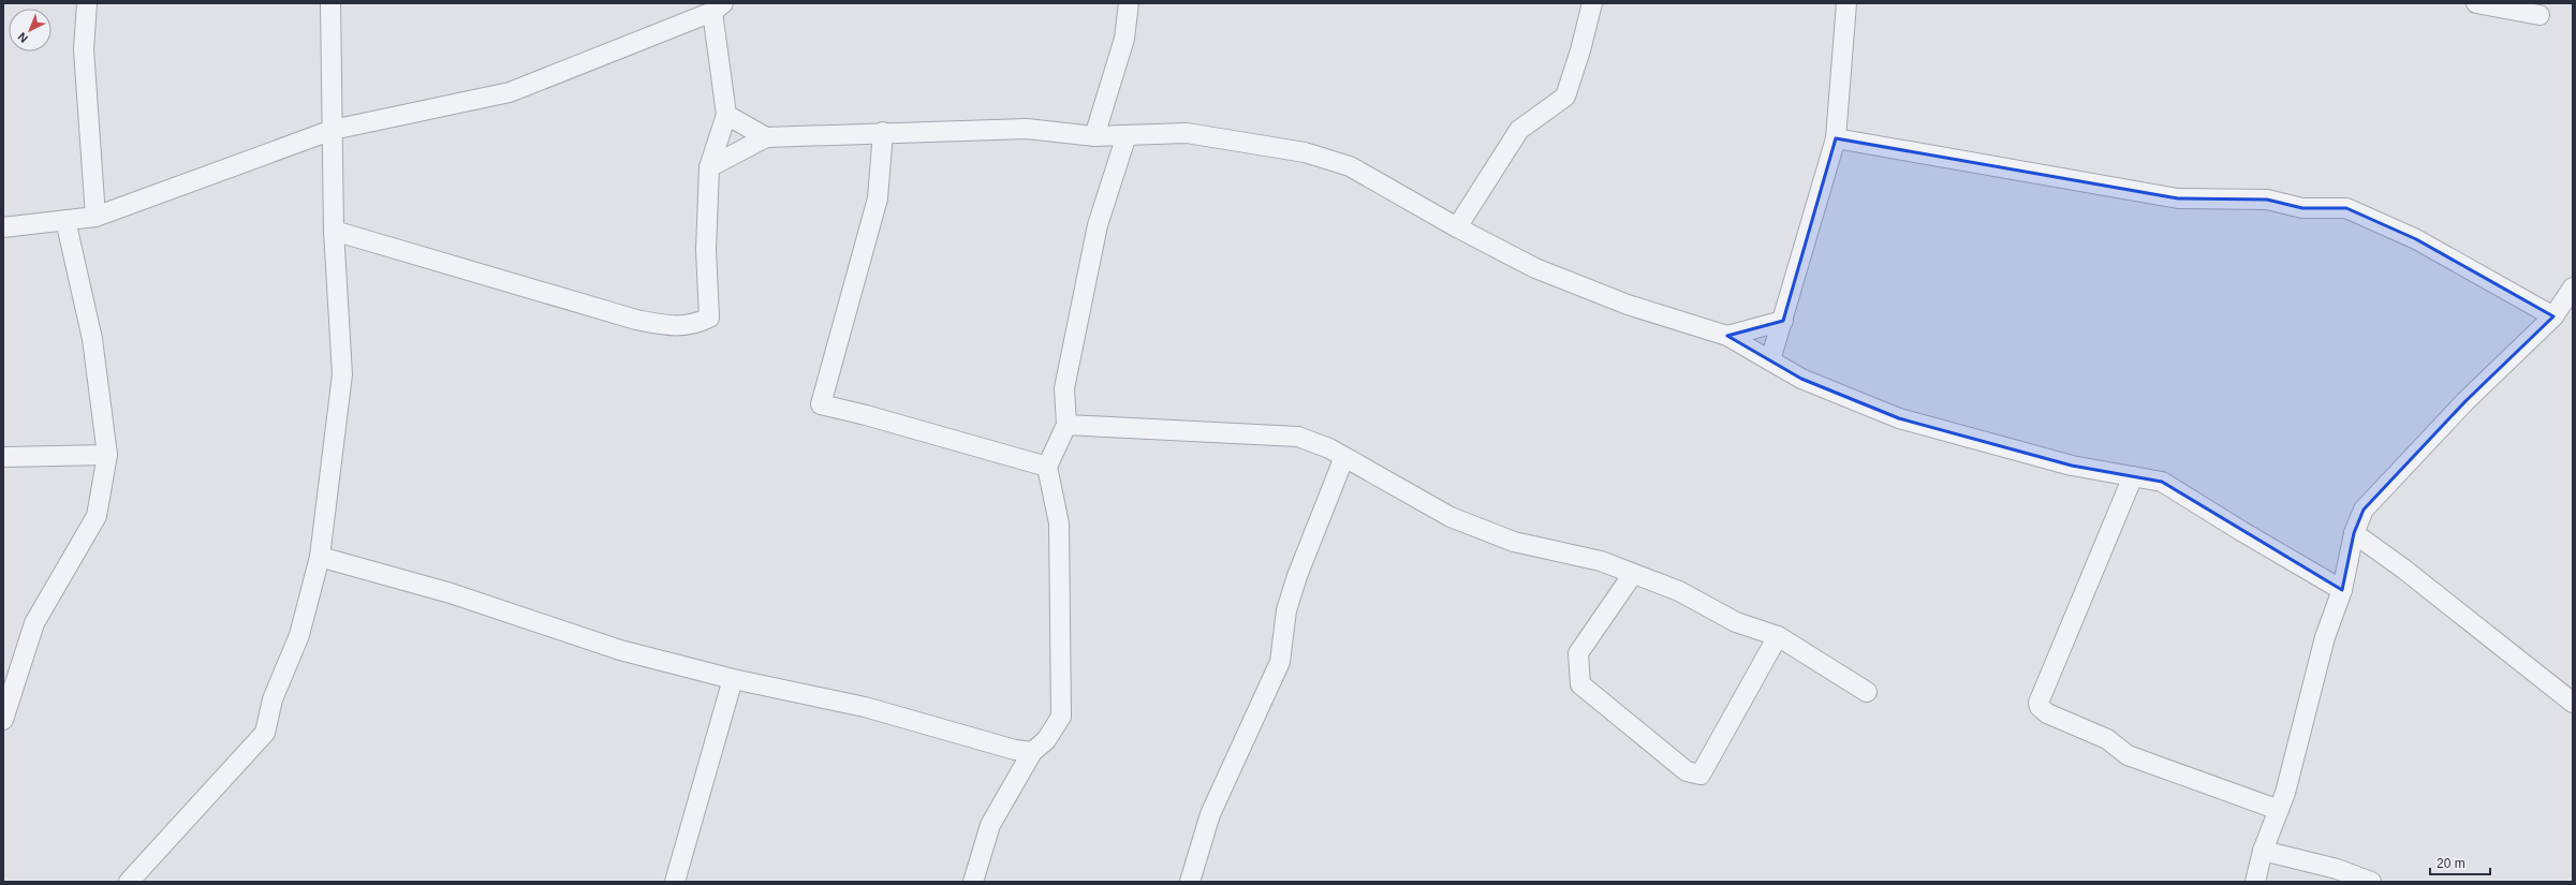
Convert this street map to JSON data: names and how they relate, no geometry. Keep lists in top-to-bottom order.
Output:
{
  "scale_bar": "20 m",
  "north": "bottom left"
}
